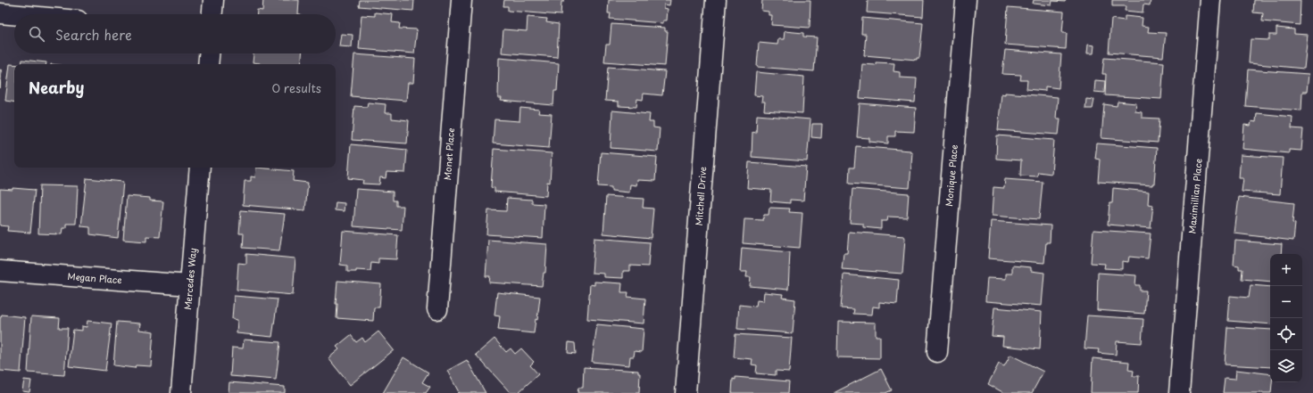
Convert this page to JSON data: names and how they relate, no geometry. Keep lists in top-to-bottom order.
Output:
{
  "streets": {
    "street": [
      "Monet Place",
      "Monique Place",
      "Mitchell Drive",
      "Maximillian Place",
      "Megan Place",
      "Mercedes Way"
    ]
  },
  "crossings": [
    ["Megan Place", "Mercedes Way"]
  ],
  "page": {
    "search": "Search here",
    "heading": ["Nearby", "0 results"],
    "map_buttons": ["+", "−"]
  }
}
